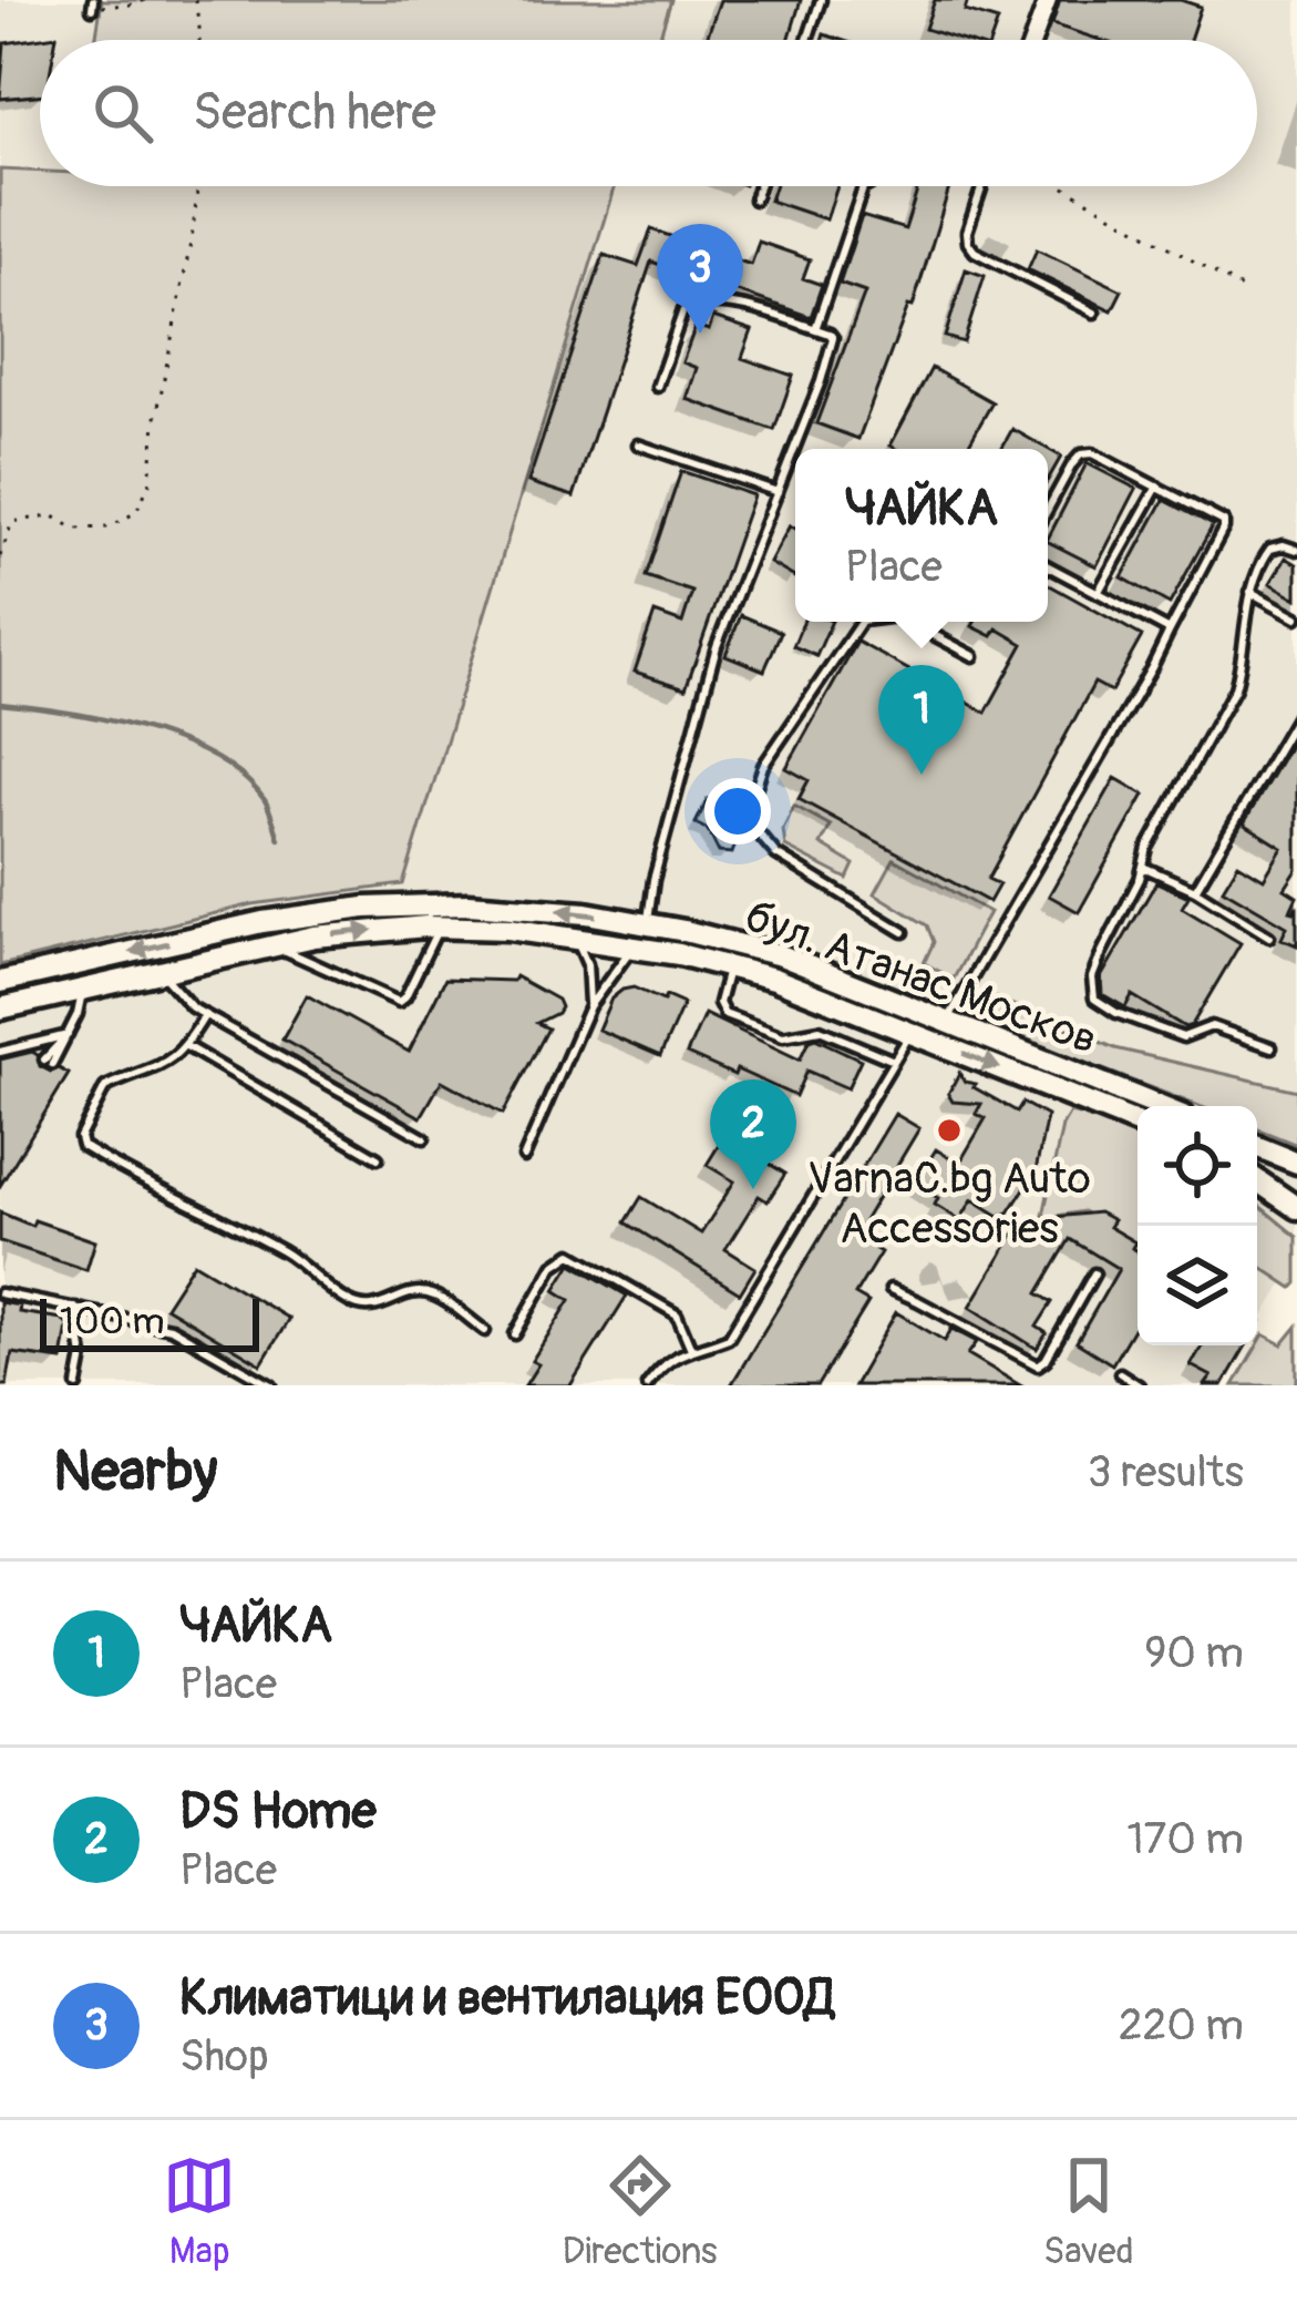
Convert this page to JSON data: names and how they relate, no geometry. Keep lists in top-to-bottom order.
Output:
{
  "streets": {
    "main road": ["бул. Атанас Москов"]
  },
  "places": ["VarnaC.bg Auto Accessories"],
  "scale_bar": "100 m",
  "page": {
    "search": "Search here",
    "pins": ["3", "1", "2"],
    "popup": ["ЧАЙКА", "Place"],
    "scale": "100 m",
    "heading": ["Nearby", "3 results"],
    "list": [
      {
        "mark": "1",
        "name": "ЧАЙКА",
        "note": "Place",
        "value": "90 m"
      },
      {
        "mark": "2",
        "name": "DS Home",
        "note": "Place",
        "value": "170 m"
      },
      {
        "mark": "3",
        "name": "Климатици и вентилация ЕООД",
        "note": "Shop",
        "value": "220 m"
      }
    ],
    "nav": ["Map", "Directions", "Saved"]
  }
}
